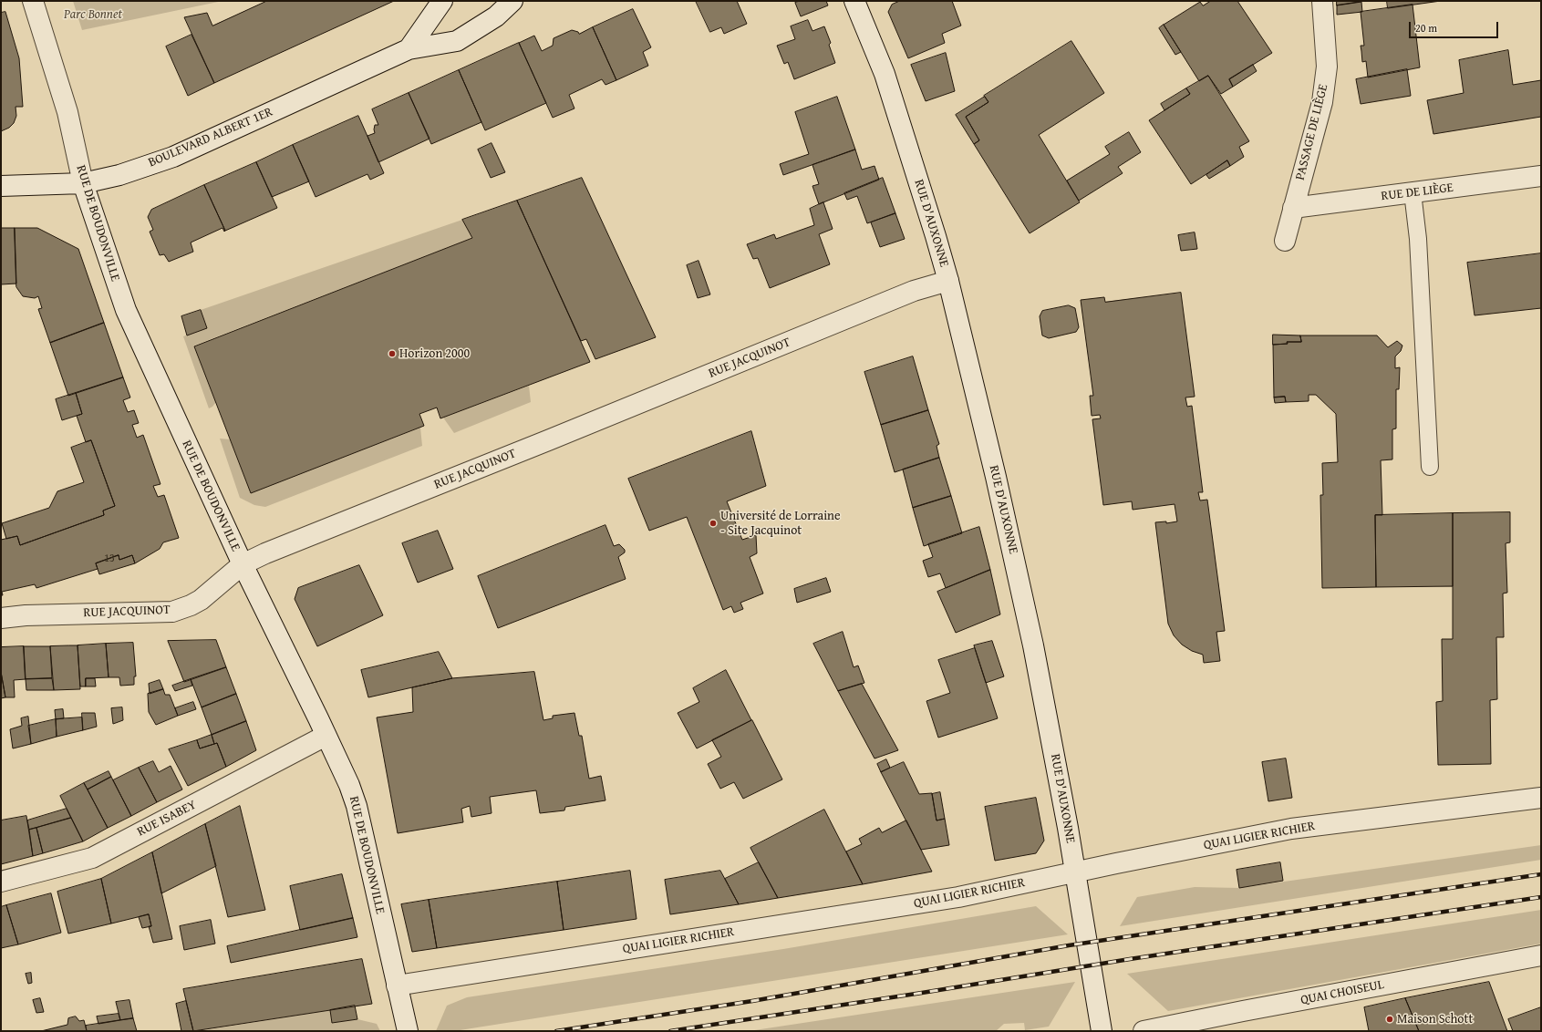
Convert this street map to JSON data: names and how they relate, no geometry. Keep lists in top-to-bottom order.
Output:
{
  "streets": {
    "street": [
      "PASSAGE DE LIÈGE",
      "BOULEVARD ALBERT 1ER",
      "RUE DE LIÈGE",
      "RUE DE BOUDONVILLE",
      "RUE D'AUXONNE",
      "RUE JACQUINOT",
      "RUE ISABEY",
      "QUAI LIGIER RICHIER",
      "QUAI CHOISEUL"
    ]
  },
  "crossings": [
    ["PASSAGE DE LIÈGE", "RUE DE LIÈGE"],
    ["BOULEVARD ALBERT 1ER", "RUE DE BOUDONVILLE"],
    ["RUE DE BOUDONVILLE", "RUE JACQUINOT"],
    ["RUE DE BOUDONVILLE", "RUE ISABEY"],
    ["RUE DE BOUDONVILLE", "QUAI LIGIER RICHIER"],
    ["RUE D'AUXONNE", "RUE JACQUINOT"],
    ["RUE D'AUXONNE", "QUAI LIGIER RICHIER"]
  ],
  "parks": ["Parc Bonnet"],
  "places": ["Horizon 2000", "Université de Lorraine - Site Jacquinot", "Maison Schott"],
  "house_numbers": ["13"],
  "scale_bar": "20 m"
}
